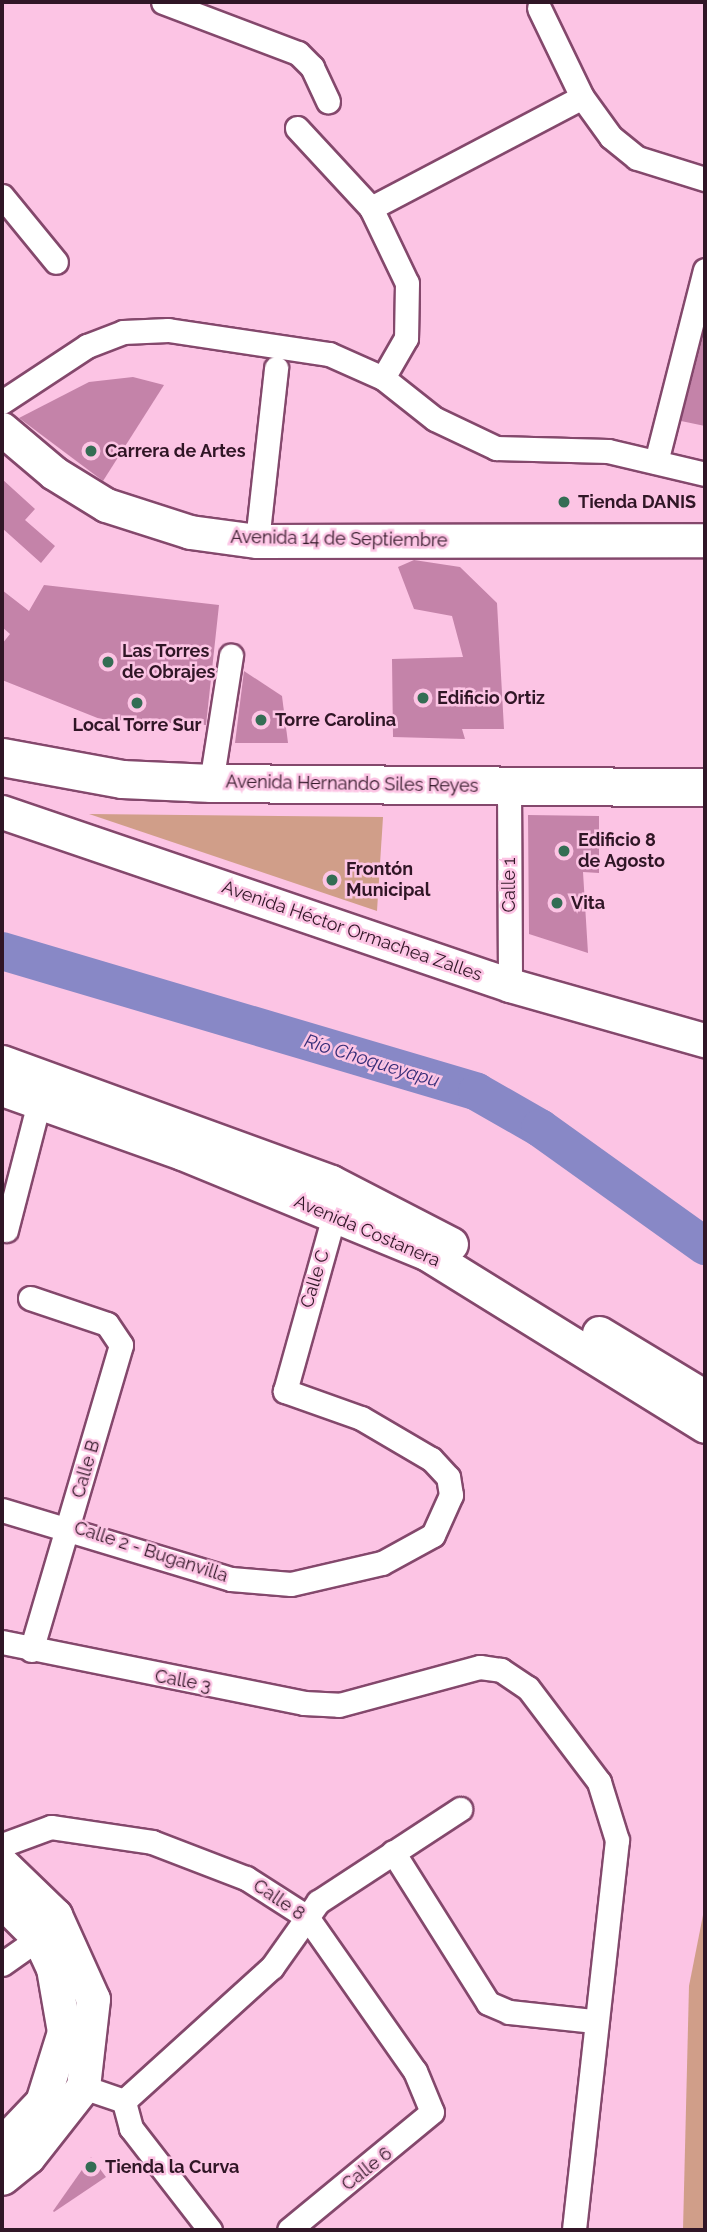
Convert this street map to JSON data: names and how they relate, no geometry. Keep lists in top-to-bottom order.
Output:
{
  "streets": {
    "main road": [
      "Avenida 14 de Septiembre",
      "Avenida Hernando Siles Reyes",
      "Avenida Héctor Ormachea Zalles",
      "Avenida Costanera"
    ],
    "street": [
      "Calle 1",
      "Calle C",
      "Calle B",
      "Calle 2 - Buganvilla",
      "Calle 3",
      "Calle 8",
      "Calle 6"
    ]
  },
  "crossings": [
    ["Avenida Hernando Siles Reyes", "Calle 1"],
    ["Calle 1", "Avenida Héctor Ormachea Zalles"],
    ["Avenida Costanera", "Calle C"],
    ["Calle C", "Calle 2 - Buganvilla"],
    ["Calle B", "Calle 2 - Buganvilla"],
    ["Calle B", "Calle 3"],
    ["Calle 8", "Calle 6"]
  ],
  "water": ["Río Choqueyapu"],
  "places": [
    "Carrera de Artes",
    "Tienda DANIS",
    "Las Torres de Obrajes",
    "Edificio Ortiz",
    "Local Torre Sur",
    "Torre Carolina",
    "Edificio 8 de Agosto",
    "Frontón Municipal",
    "Vita",
    "Tienda la Curva"
  ]
}
